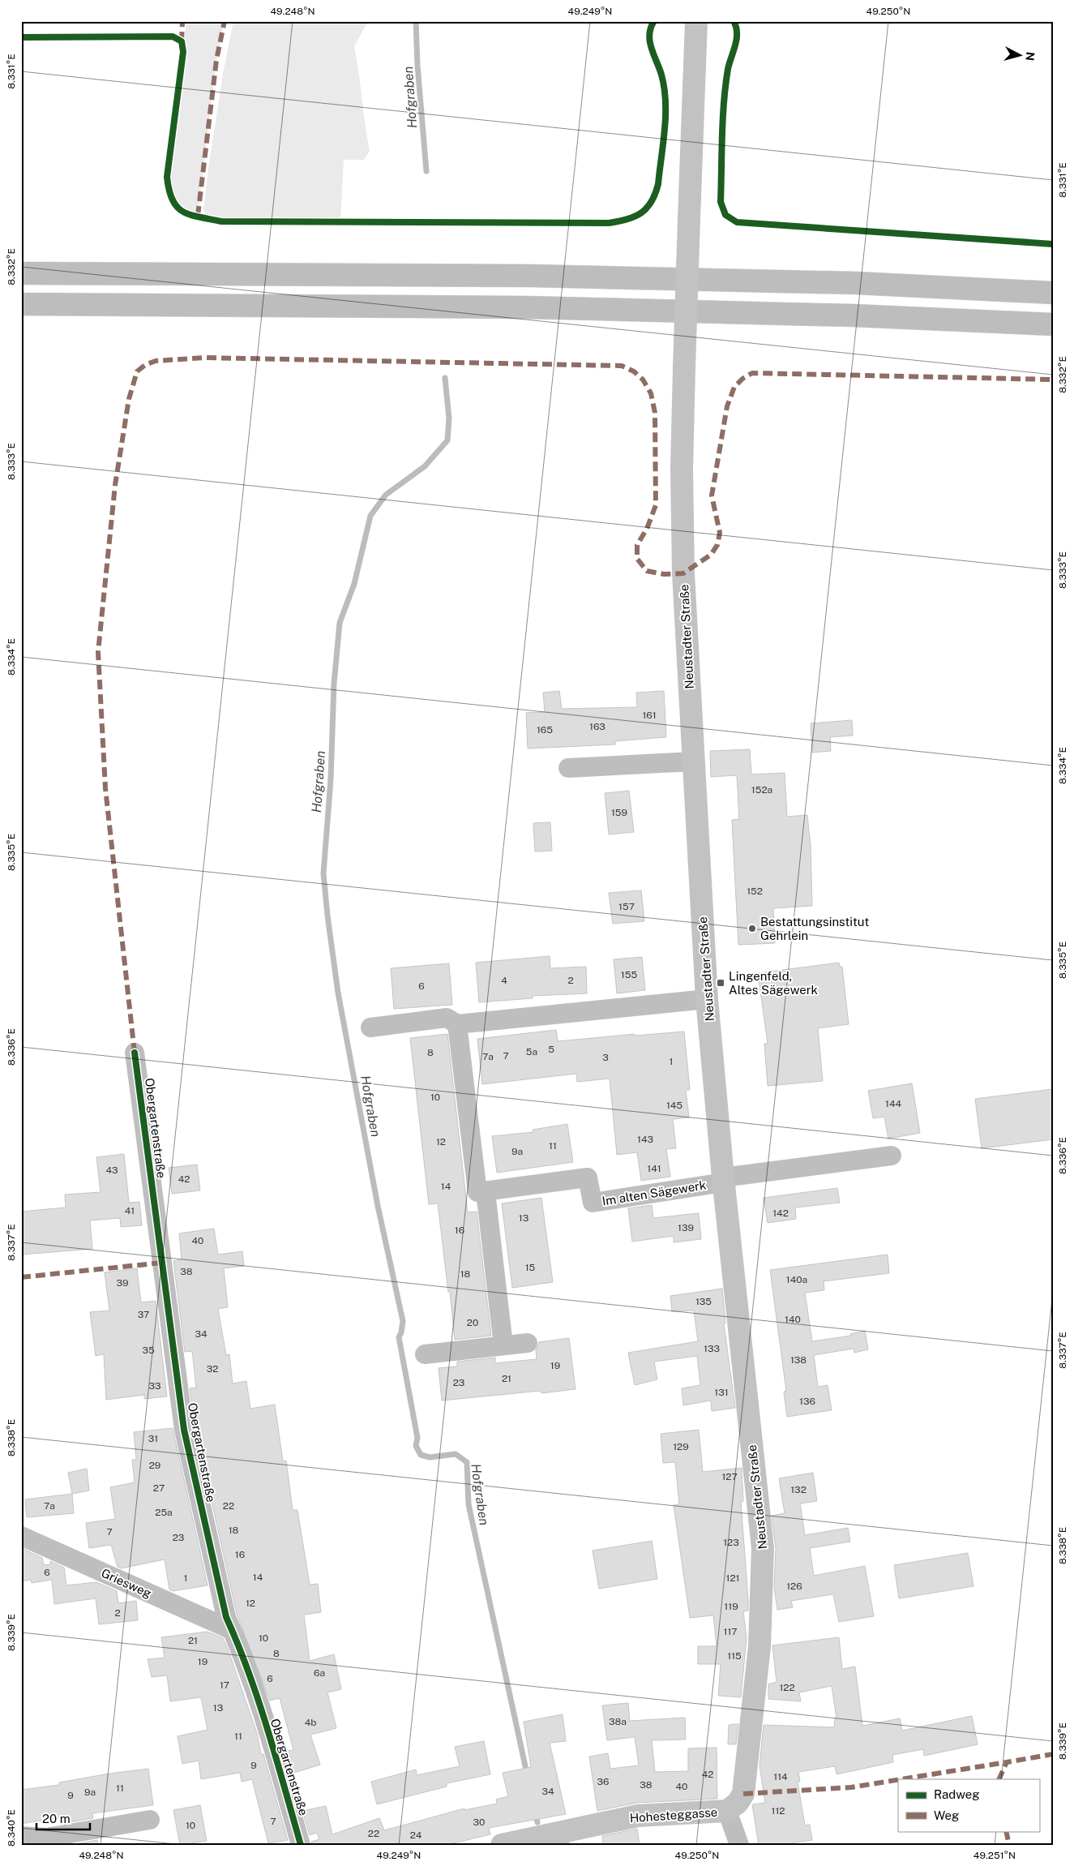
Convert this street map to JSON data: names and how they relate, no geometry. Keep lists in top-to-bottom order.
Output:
{
  "streets": {
    "main road": ["Neustadter Straße", "Hohesteggasse"],
    "street": ["Obergartenstraße", "Im alten Sägewerk", "Griesweg"]
  },
  "crossings": [
    ["Neustadter Straße", "Im alten Sägewerk"],
    ["Neustadter Straße", "Hohesteggasse"],
    ["Obergartenstraße", "Griesweg"]
  ],
  "water": ["Hofgraben"],
  "places": {
    "other": ["Bestattungsinstitut Gehrlein"],
    "transit": ["Lingenfeld, Altes Sägewerk"]
  },
  "house_numbers": [
    "161",
    "163",
    "165",
    "152a",
    "159",
    "152",
    "157",
    "155",
    "4",
    "2",
    "6",
    "5",
    "5a",
    "8",
    "7",
    "7a",
    "3",
    "1",
    "10",
    "144",
    "145",
    "143",
    "12",
    "11",
    "9a",
    "141",
    "43",
    "42",
    "14",
    "41",
    "142",
    "13",
    "139",
    "16",
    "40",
    "15",
    "38",
    "18",
    "140a",
    "39",
    "135",
    "37",
    "140",
    "20",
    "34",
    "133",
    "35",
    "138",
    "19",
    "32",
    "21",
    "23",
    "33",
    "131",
    "136",
    "31",
    "129",
    "29",
    "127",
    "27",
    "132",
    "7a",
    "22",
    "25a",
    "18",
    "7",
    "23",
    "123",
    "16",
    "6",
    "14",
    "1",
    "121",
    "126",
    "12",
    "119",
    "2",
    "117",
    "10",
    "21",
    "8",
    "115",
    "19",
    "6a",
    "6",
    "17",
    "122",
    "13",
    "38a",
    "4b",
    "11",
    "9",
    "42",
    "114",
    "36",
    "38",
    "40",
    "11",
    "34",
    "9a",
    "9",
    "112",
    "7",
    "30",
    "10",
    "22",
    "24"
  ],
  "legend": ["Radweg", "Weg"],
  "scale_bar": "20 m",
  "north": "right",
  "coordinates": [
    "49.248°N",
    "49.249°N",
    "49.250°N",
    "8.331°E",
    "8.332°E",
    "8.333°E",
    "8.334°E",
    "8.335°E",
    "8.336°E",
    "8.337°E",
    "8.338°E",
    "8.339°E",
    "8.340°E",
    "49.251°N"
  ]
}
